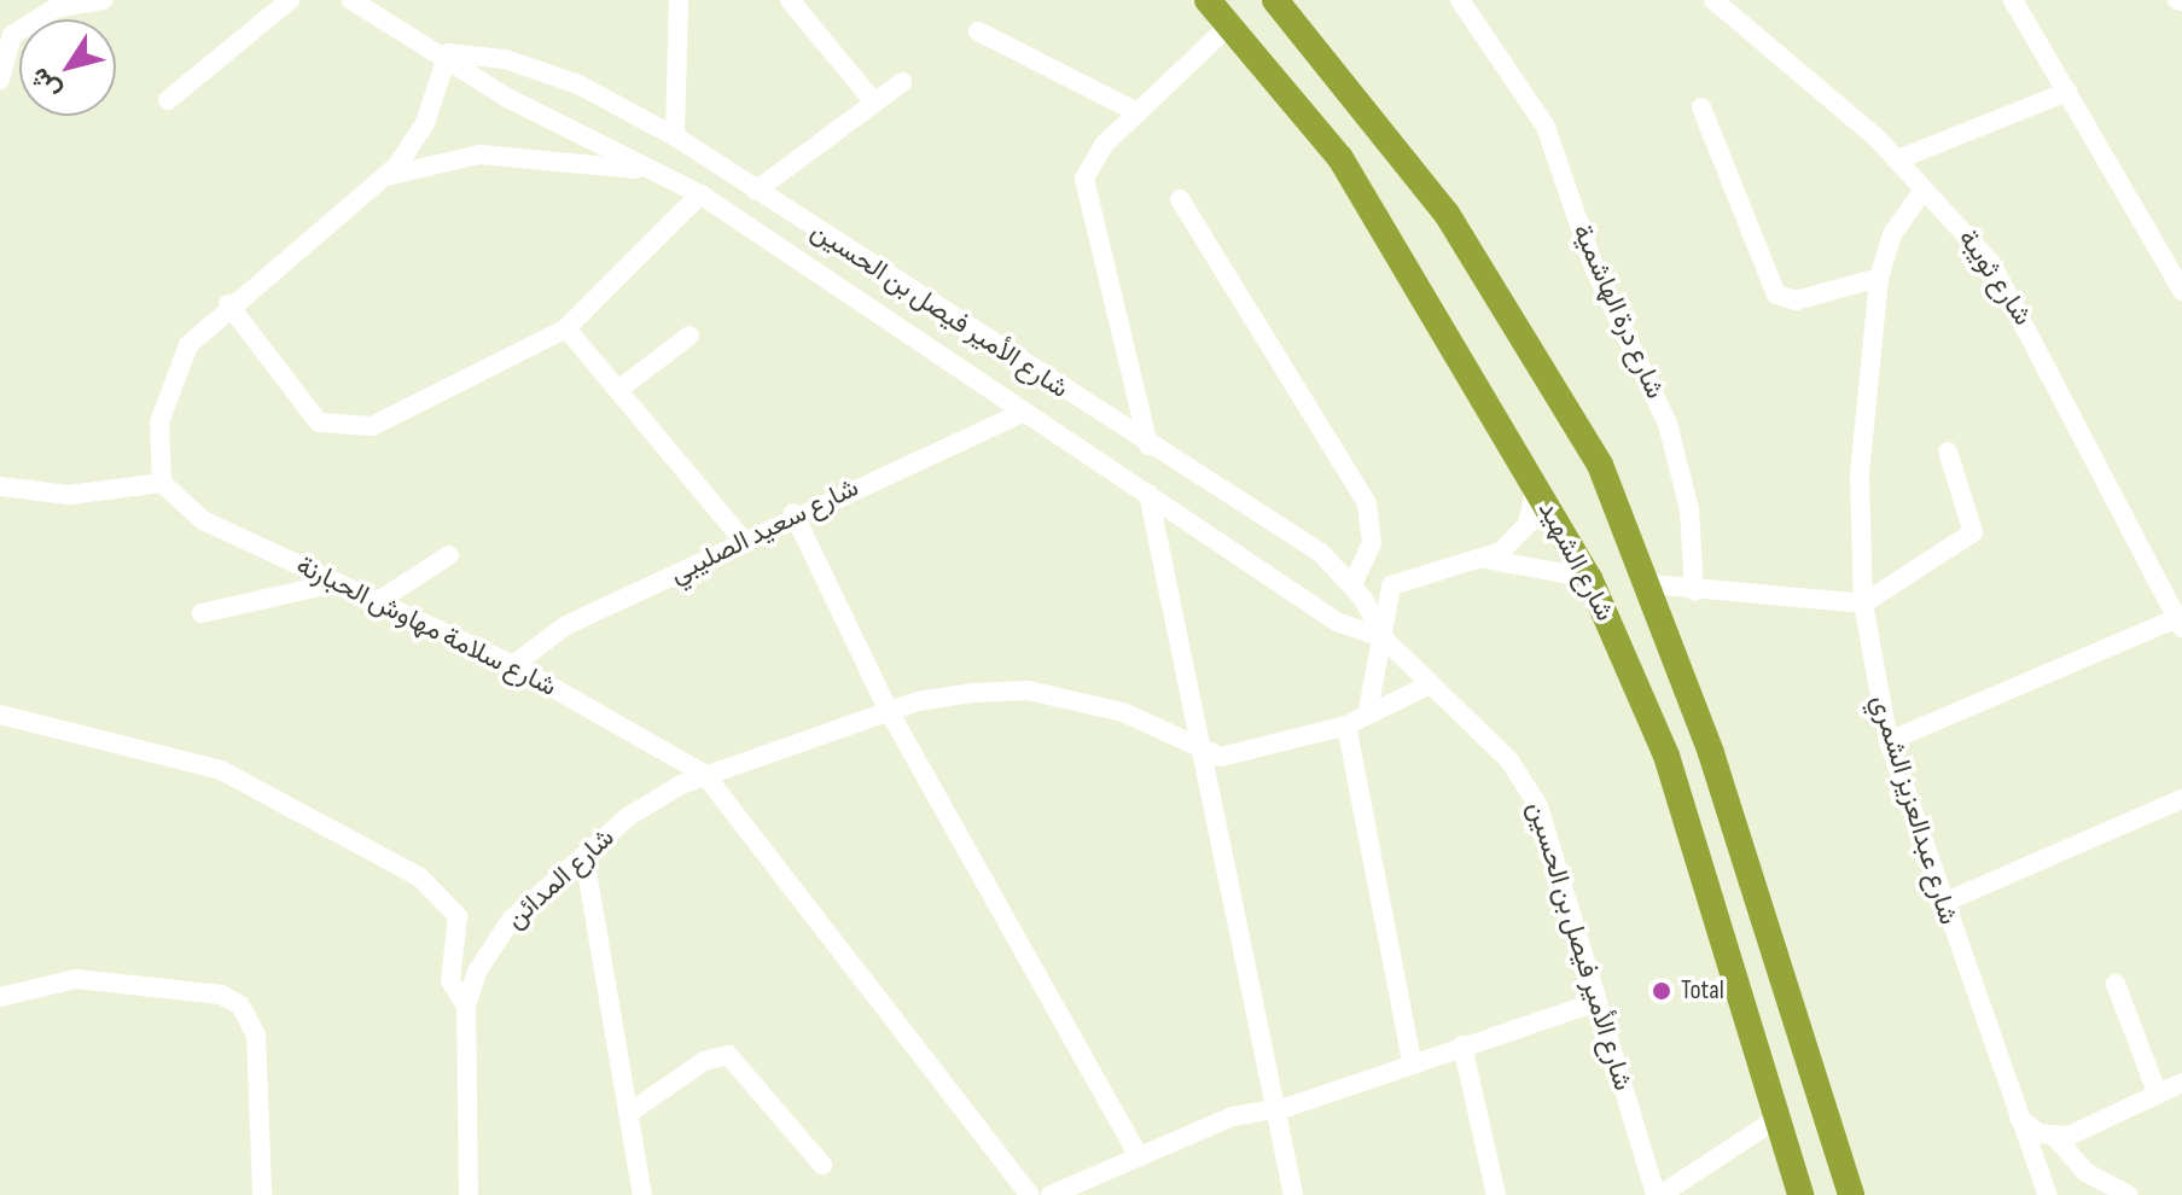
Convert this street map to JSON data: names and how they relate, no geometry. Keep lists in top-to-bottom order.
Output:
{
  "streets": {
    "highway": ["شارع الشهيد"],
    "street": [
      "شارع ثويبة",
      "شارع الأمير فيصل بن الحسين",
      "شارع درة الهاشمية",
      "شارع سعيد الصليبي",
      "شارع سلامة مهاوش الحبارنة",
      "شارع عبدالعزيز الشمري",
      "شارع المدائن"
    ]
  },
  "crossings": [
    ["شارع ثويبة", "شارع عبدالعزيز الشمري"],
    ["شارع الأمير فيصل بن الحسين", "شارع سعيد الصليبي"],
    ["شارع سعيد الصليبي", "شارع سلامة مهاوش الحبارنة"],
    ["شارع سلامة مهاوش الحبارنة", "شارع المدائن"]
  ],
  "places": ["Total"],
  "north": "bottom left"
}
